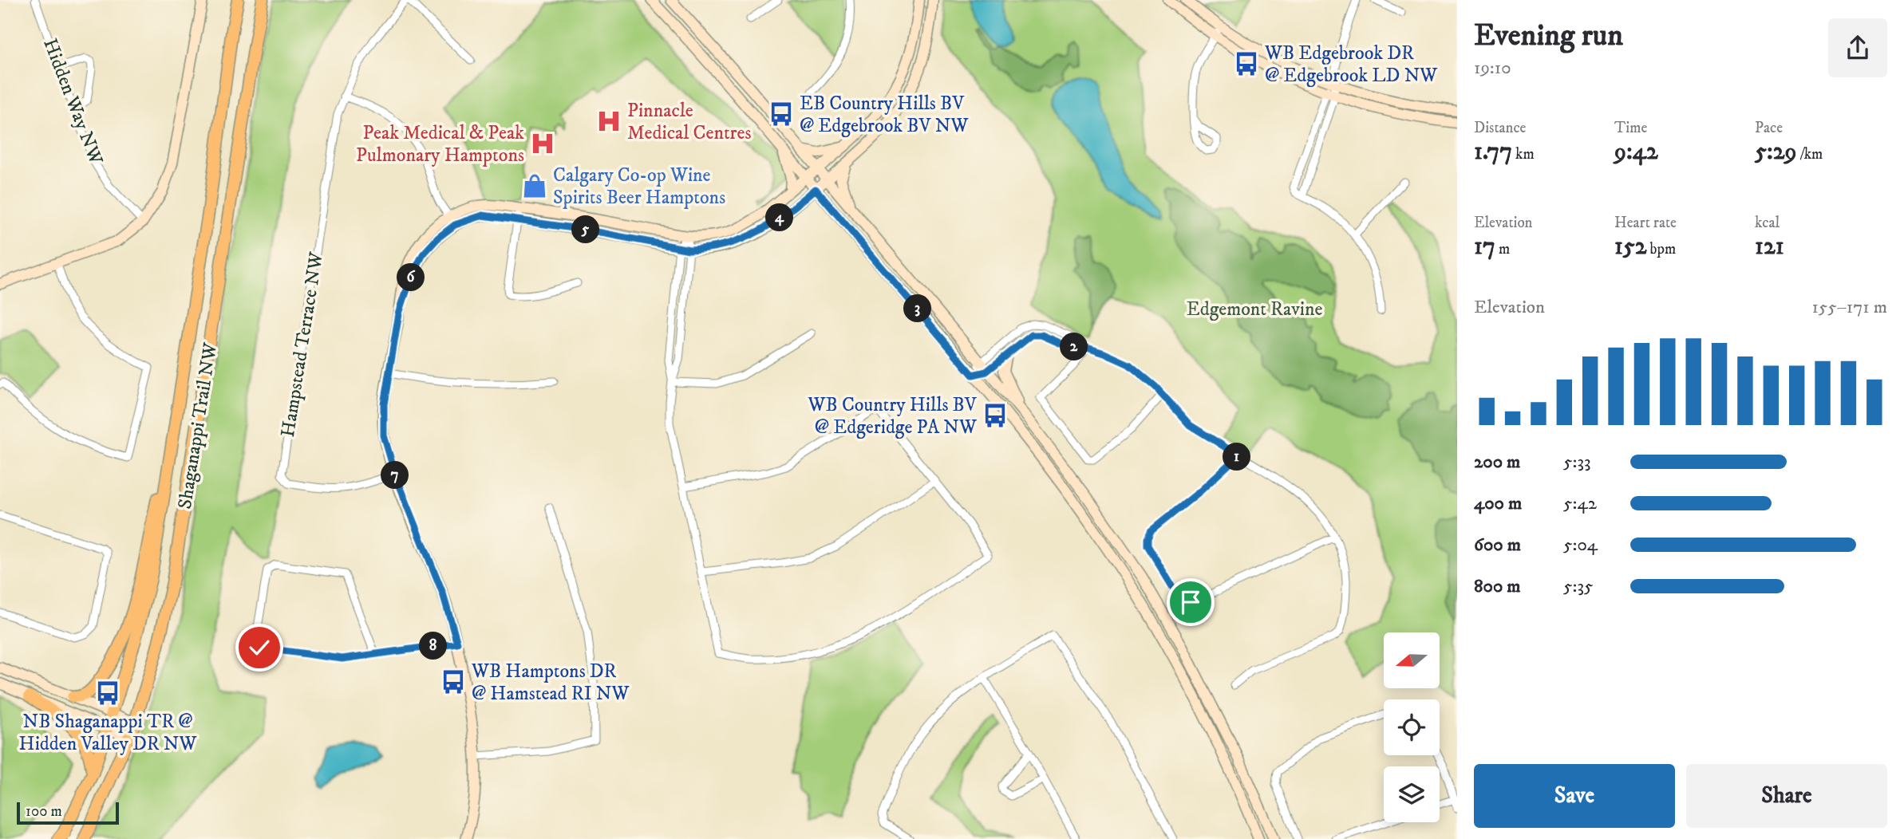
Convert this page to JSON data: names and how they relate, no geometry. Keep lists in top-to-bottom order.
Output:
{
  "streets": {
    "main road": ["Shaganappi Trail NW"],
    "street": ["Hidden Way NW", "Hampstead Terrace NW"]
  },
  "parks": ["Edgemont Ravine"],
  "places": {
    "bus stop": [
      "WB Edgebrook DR @ Edgebrook LD NW",
      "EB Country Hills BV @ Edgebrook BV NW",
      "WB Country Hills BV @ Edgeridge PA NW",
      "WB Hamptons DR @ Hamstead RI NW",
      "NB Shaganappi TR @ Hidden Valley DR NW"
    ],
    "hospital": ["Pinnacle Medical Centres", "Peak Medical & Peak Pulmonary Hamptons"],
    "shop": ["Calgary Co-op Wine Spirits Beer Hamptons"]
  },
  "scale_bar": "100 m",
  "north": "left",
  "page": {
    "heading": ["Evening run", "19:10"],
    "stats": [
      ["Distance", "1.77 km"],
      ["Time", "9:42"],
      ["Pace", "5:29 /km"],
      ["Elevation", "17 m"],
      ["Heart rate", "152 bpm"],
      ["kcal", "121"]
    ],
    "pins": [
      "4",
      "5",
      "6",
      "3",
      "2",
      "1",
      "7",
      "8"
    ],
    "chart": ["Elevation", "155–171 m"],
    "list": [
      {
        "name": "200 m",
        "note": "5:33"
      },
      {
        "name": "400 m",
        "note": "5:42"
      },
      {
        "name": "600 m",
        "note": "5:04"
      },
      {
        "name": "800 m",
        "note": "5:35"
      }
    ],
    "buttons": ["Save", "Share"],
    "scale": "100 m"
  }
}
